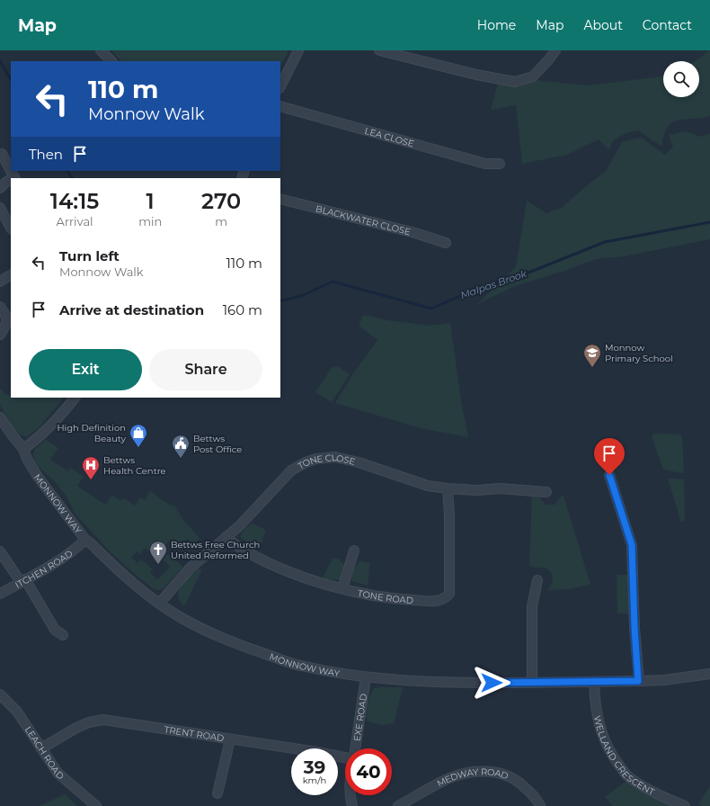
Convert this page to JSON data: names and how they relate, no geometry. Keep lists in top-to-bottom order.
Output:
{
  "streets": {
    "street": [
      "LEA CLOSE",
      "BLACKWATER CLOSE",
      "TONE CLOSE",
      "MONNOW WAY",
      "ITCHEN ROAD",
      "TONE ROAD",
      "EXE ROAD",
      "TRENT ROAD",
      "LEACH ROAD",
      "WELLAND CRESCENT",
      "MEDWAY ROAD"
    ]
  },
  "crossings": [
    ["TONE CLOSE", "MONNOW WAY"],
    ["TONE CLOSE", "TONE ROAD"],
    ["MONNOW WAY", "ITCHEN ROAD"],
    ["MONNOW WAY", "EXE ROAD"],
    ["MONNOW WAY", "WELLAND CRESCENT"],
    ["TRENT ROAD", "LEACH ROAD"]
  ],
  "water": ["Malpas Brook"],
  "places": {
    "school or university": ["Monnow Primary School"],
    "shop": ["High Definition Beauty"],
    "public building": ["Bettws Post Office"],
    "hospital": ["Bettws Health Centre"],
    "church": ["Bettws Free Church United Reformed"]
  },
  "page": {
    "header": "Map",
    "nav": [
      "Home",
      "Map",
      "About",
      "Contact"
    ],
    "turn": ["110 m", "Monnow Walk"],
    "then": "Then",
    "eta": [
      "14:15",
      "Arrival",
      "1",
      "min",
      "270",
      "m"
    ],
    "list": [
      {
        "name": "Turn left",
        "note": "Monnow Walk",
        "value": "110 m"
      },
      {
        "name": "Arrive at destination",
        "value": "160 m"
      }
    ],
    "buttons": ["Exit", "Share"],
    "speed": "39 km/h",
    "limit": "40"
  }
}
